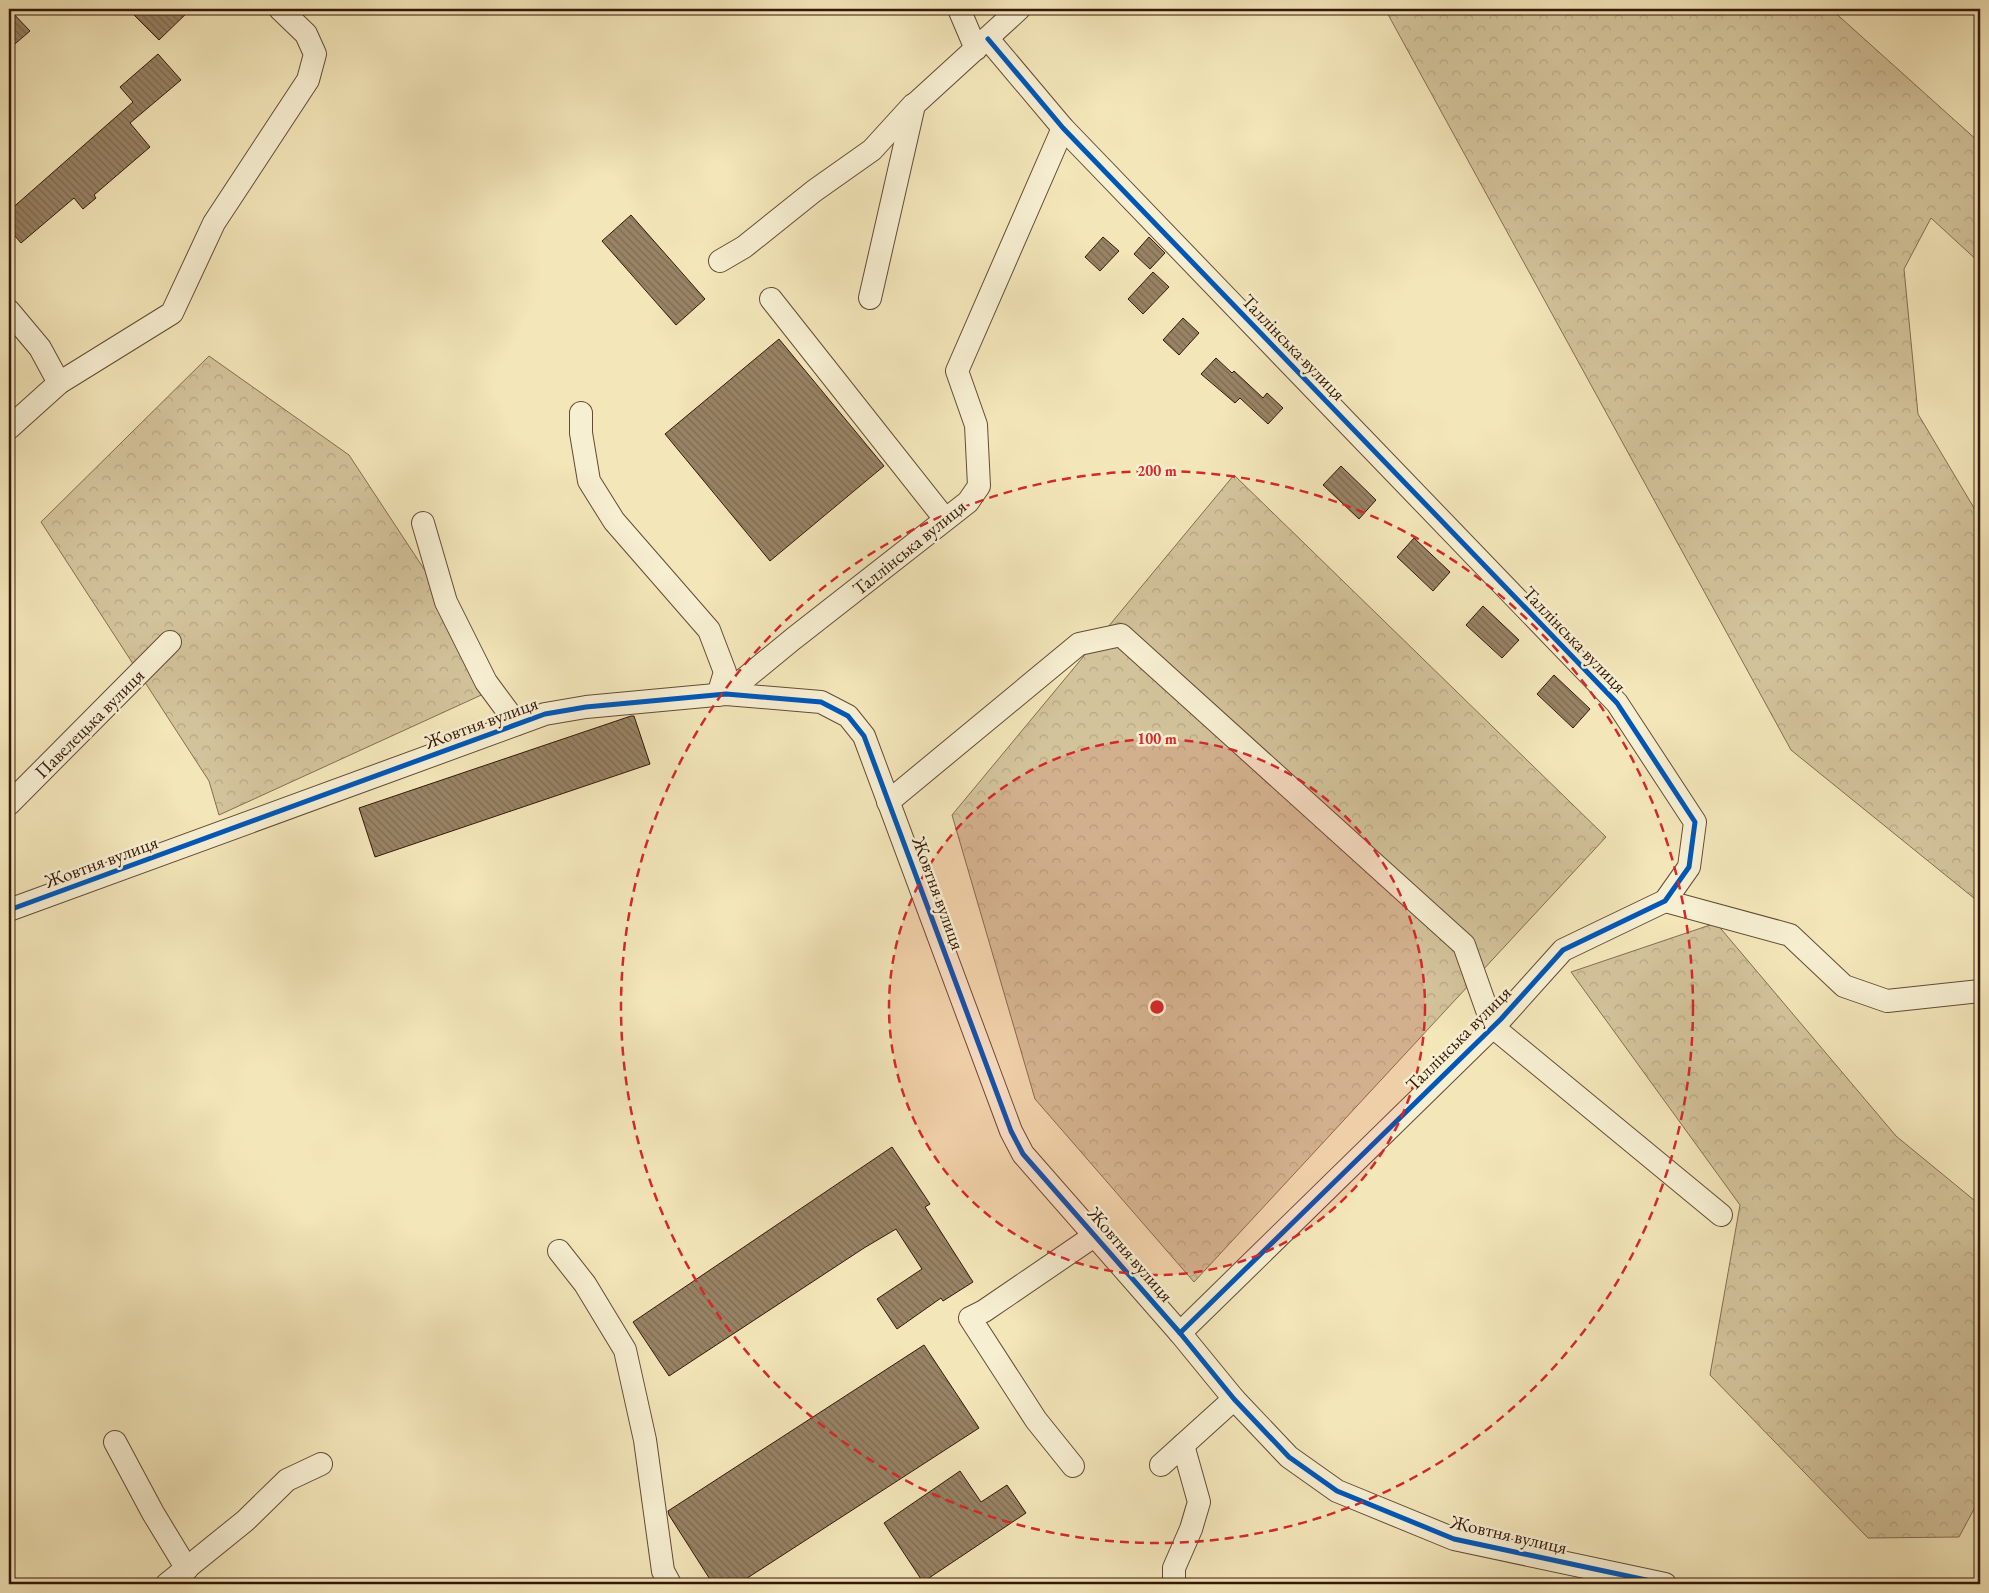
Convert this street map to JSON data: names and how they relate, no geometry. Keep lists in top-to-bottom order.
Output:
{
  "streets": {
    "street": ["Таллінська вулиця", "Жовтня вулиця", "Павелецька вулиця"]
  },
  "crossings": [
    ["Таллінська вулиця", "Жовтня вулиця"]
  ],
  "rings": ["200 m", "100 m"]
}
